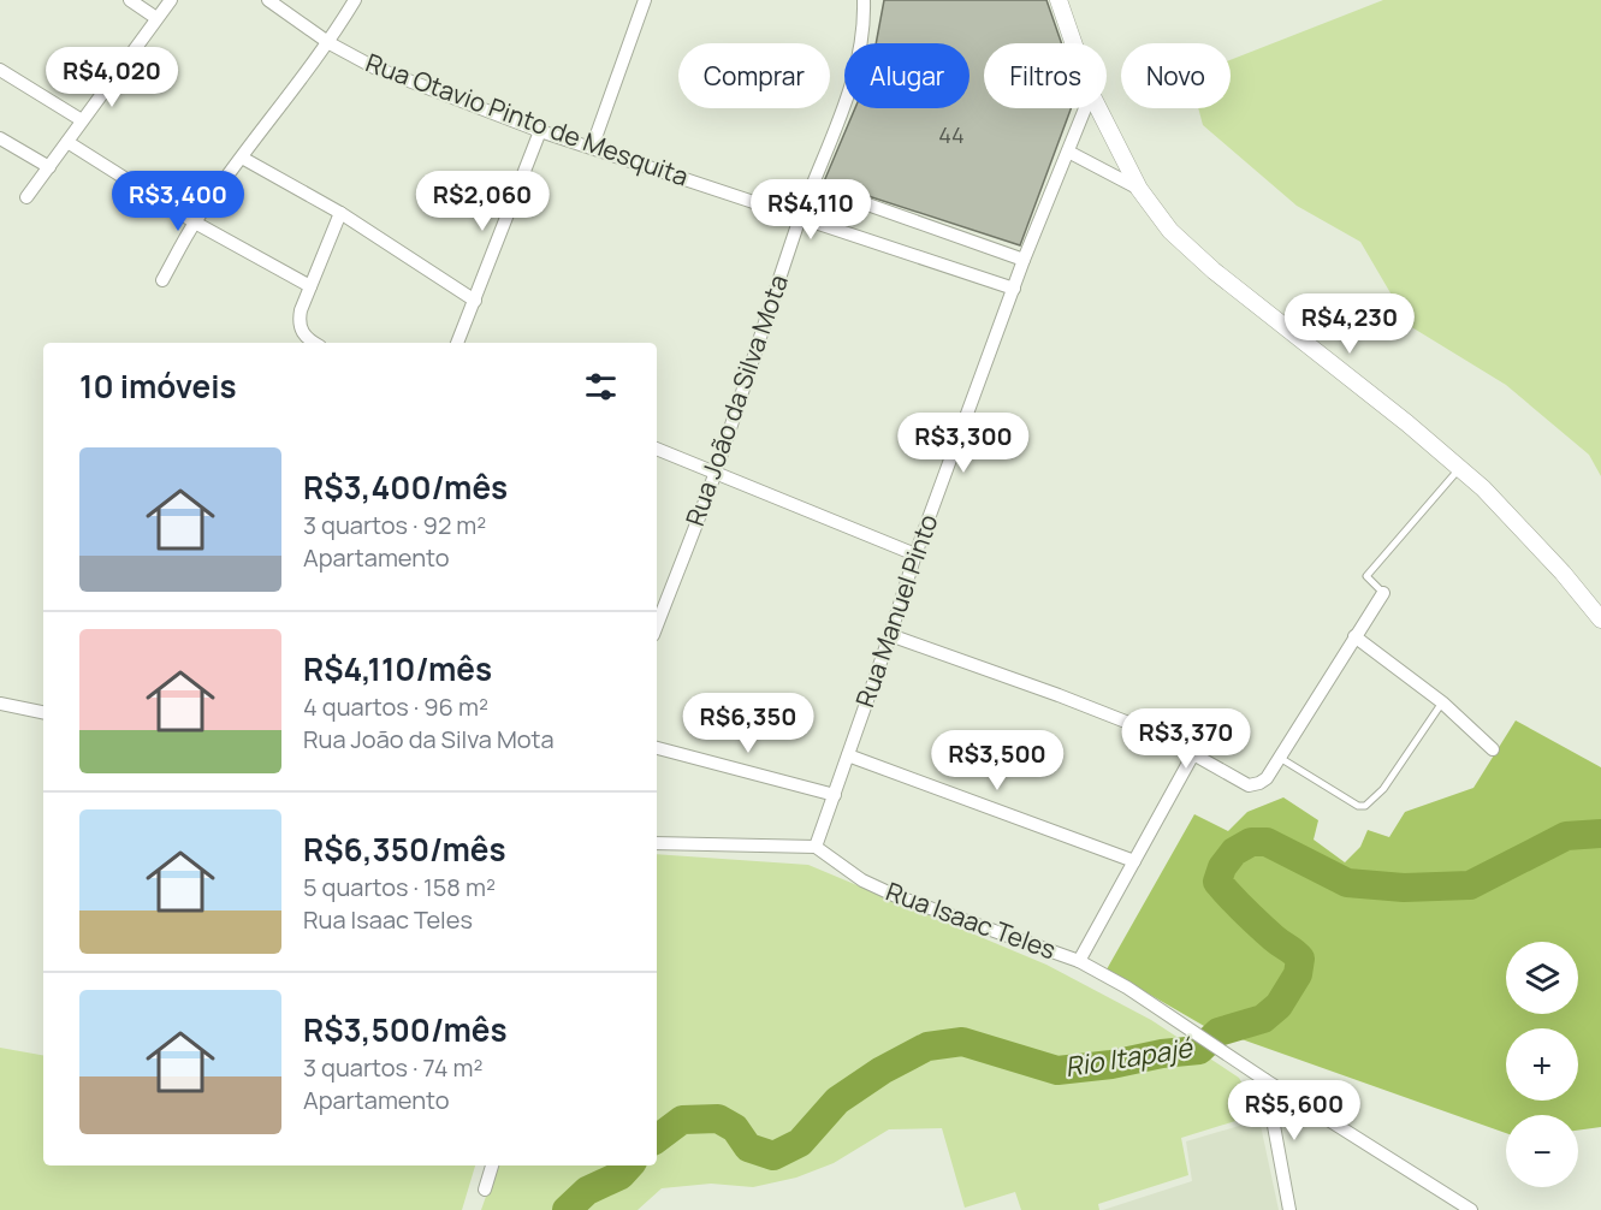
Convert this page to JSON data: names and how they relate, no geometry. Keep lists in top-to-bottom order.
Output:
{
  "streets": {
    "street": [
      "Rua Otavio Pinto de Mesquita",
      "Rua João da Silva Mota",
      "Rua Manuel Pinto",
      "Rua Isaac Teles"
    ]
  },
  "crossings": [
    ["Rua Otavio Pinto de Mesquita", "Rua João da Silva Mota"],
    ["Rua Otavio Pinto de Mesquita", "Rua Manuel Pinto"],
    ["Rua Manuel Pinto", "Rua Isaac Teles"]
  ],
  "water": ["Rio Itapajé"],
  "house_numbers": ["44"],
  "page": {
    "chip": [
      "Comprar",
      "Alugar",
      "Filtros",
      "Novo"
    ],
    "price": [
      "R$4,020",
      "R$3,400",
      "R$2,060",
      "R$4,110",
      "R$4,230",
      "R$3,300",
      "R$6,350",
      "R$3,370",
      "R$3,500",
      "R$5,600"
    ],
    "heading": "10 imóveis",
    "list": [
      {
        "name": "R$3,400/mês",
        "note": "3 quartos · 92 m² · Apartamento"
      },
      {
        "name": "R$4,110/mês",
        "note": "4 quartos · 96 m² · Rua João da Silva Mota"
      },
      {
        "name": "R$6,350/mês",
        "note": "5 quartos · 158 m² · Rua Isaac Teles"
      },
      {
        "name": "R$3,500/mês",
        "note": "3 quartos · 74 m² · Apartamento"
      }
    ],
    "map_buttons": ["+", "−"]
  }
}
